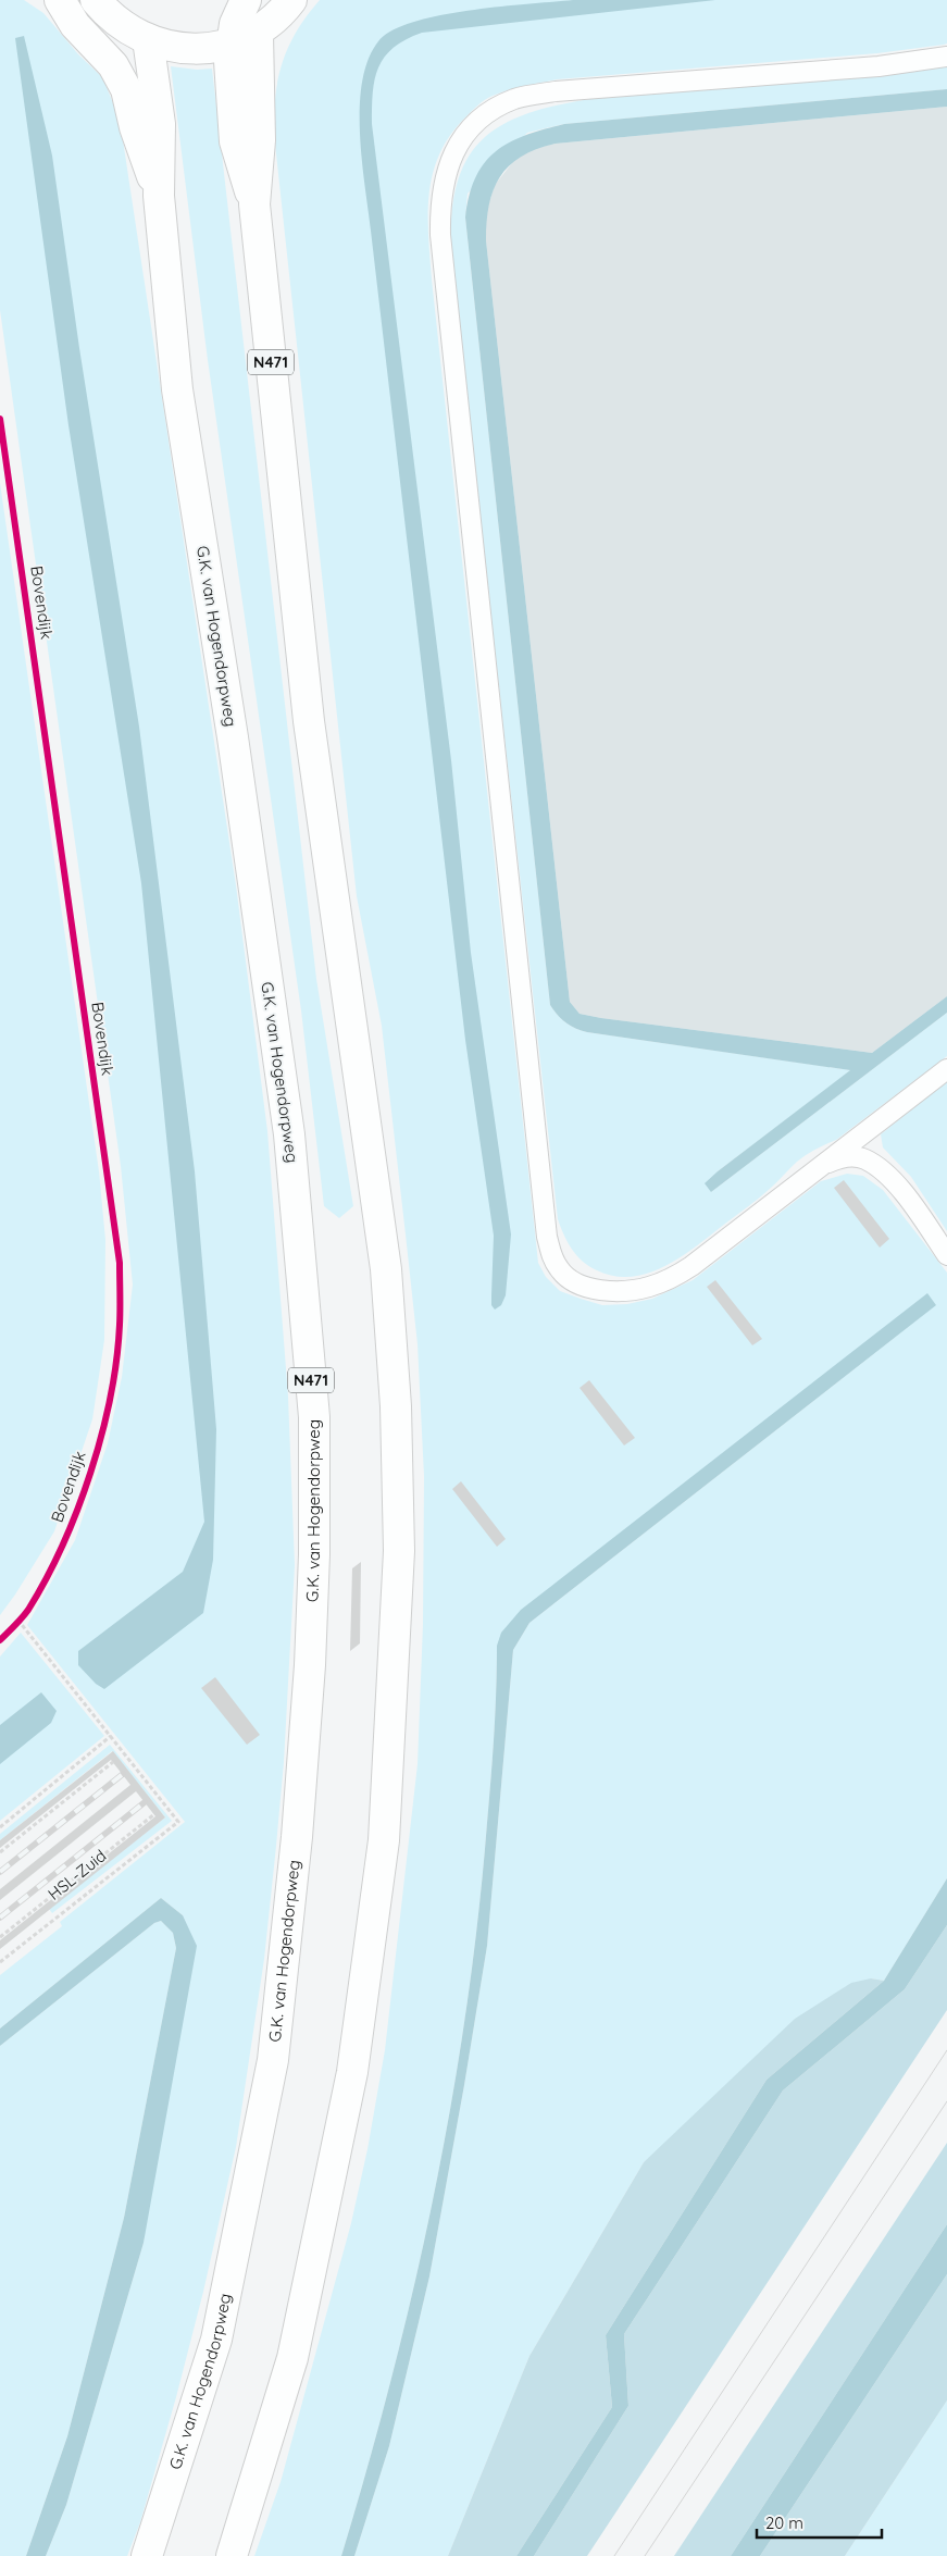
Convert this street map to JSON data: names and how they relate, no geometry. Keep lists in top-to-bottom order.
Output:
{
  "streets": {
    "main road": ["N471", "G.K. van Hogendorpweg"],
    "path": ["HSL-Zuid"],
    "cycle path": ["Bovendijk"]
  },
  "scale_bar": "20 m"
}
